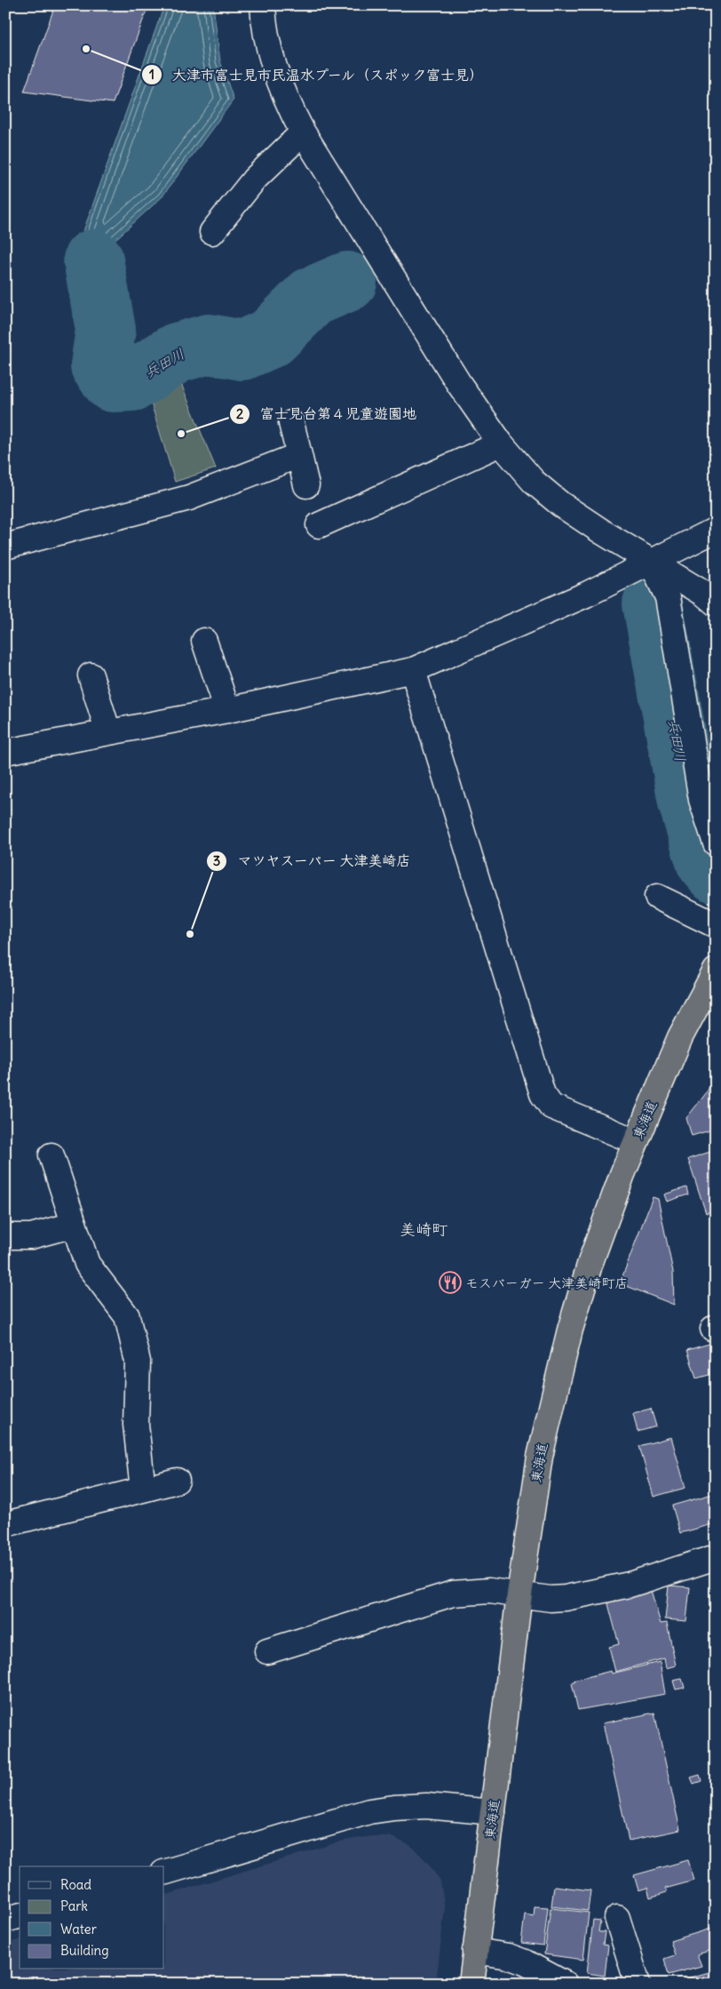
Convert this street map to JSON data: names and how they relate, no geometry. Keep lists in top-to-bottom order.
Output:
{
  "streets": {
    "highway": ["東海道"]
  },
  "districts": ["美崎町"],
  "water": ["兵田川"],
  "places": {
    "other": ["大津市富士見市民温水プール（スポック富士見）", "富士見台第４児童遊園地", "マツヤスーパー 大津美崎店"],
    "restaurant": ["モスバーガー 大津美崎町店"]
  },
  "legend": [
    "Road",
    "Park",
    "Water",
    "Building"
  ]
}
